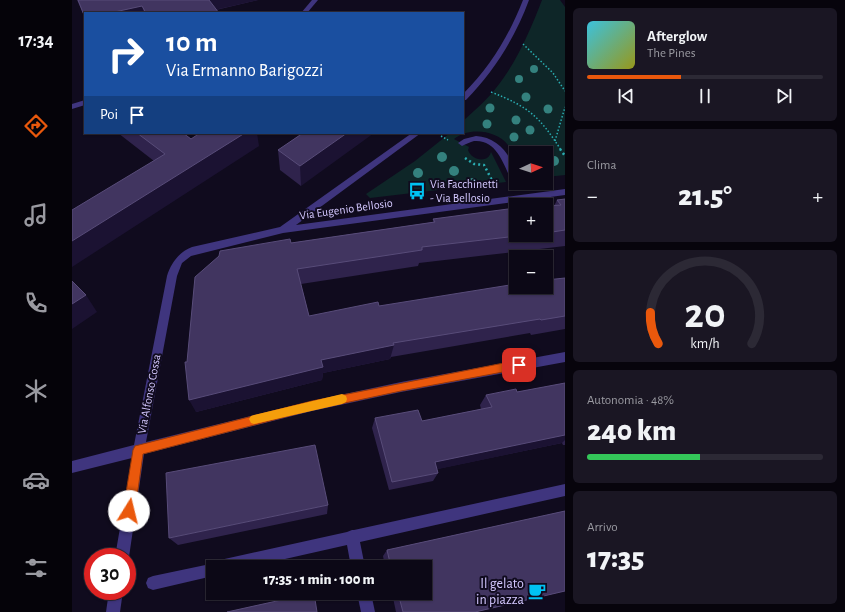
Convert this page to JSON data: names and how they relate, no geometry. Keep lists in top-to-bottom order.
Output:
{
  "streets": {
    "street": ["Via Eugenio Bellosio", "Via Alfonso Cossa"]
  },
  "crossings": [
    ["Via Eugenio Bellosio", "Via Alfonso Cossa"]
  ],
  "places": {
    "bus stop": ["Via Facchinetti - Via Bellosio"],
    "cafe": ["Il gelato in piazza"]
  },
  "north": "right",
  "page": {
    "tabs": "17:34",
    "turn": ["10 m", "Via Ermanno Barigozzi"],
    "song": ["Afterglow", "The Pines"],
    "then": "Poi",
    "tile": [
      "Clima",
      ["Autonomia · 48%", "240 km"],
      ["Arrivo", "17:35"]
    ],
    "map_buttons": ["+", "−"],
    "heat": ["−", "21.5°", "+"],
    "limit": "30",
    "trip": "17:35 · 1 min · 100 m",
    "gauge": ["20", "km/h"]
  }
}
